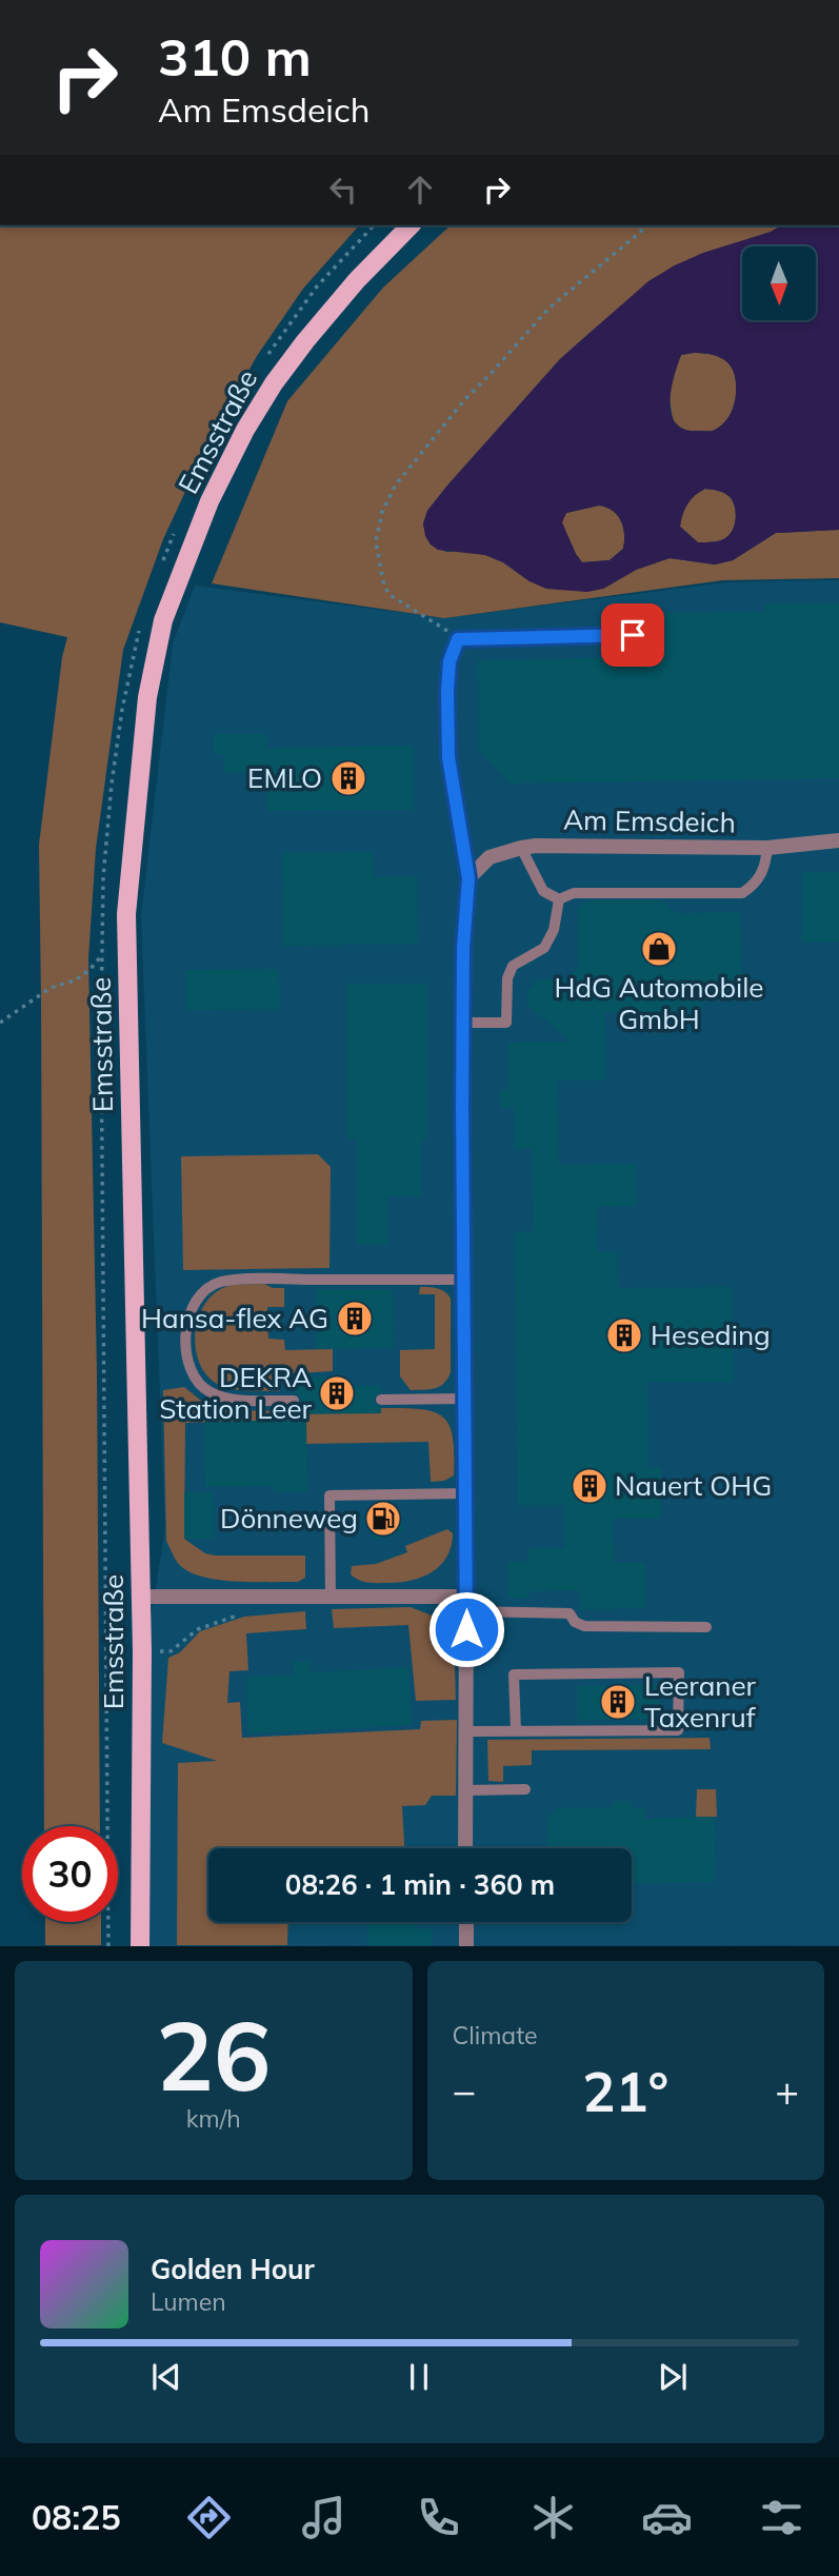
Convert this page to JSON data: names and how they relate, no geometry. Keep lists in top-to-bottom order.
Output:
{
  "streets": {
    "main road": ["Emsstraße"],
    "street": ["Am Emsdeich"]
  },
  "places": {
    "building": [
      "EMLO",
      "Hansa-flex AG",
      "Heseding",
      "DEKRA Station Leer",
      "Nauert OHG",
      "Leeraner Taxenruf"
    ],
    "shop": ["HdG Automobile GmbH"],
    "fuel station": ["Dönneweg"]
  },
  "north": "bottom",
  "page": {
    "turn": ["310 m", "Am Emsdeich"],
    "limit": "30",
    "trip": "08:26 · 1 min · 360 m",
    "tile": [
      ["26", "km/h"],
      "Climate"
    ],
    "heat": ["−", "21°", "+"],
    "song": ["Golden Hour", "Lumen"],
    "tabs": "08:25"
  }
}
